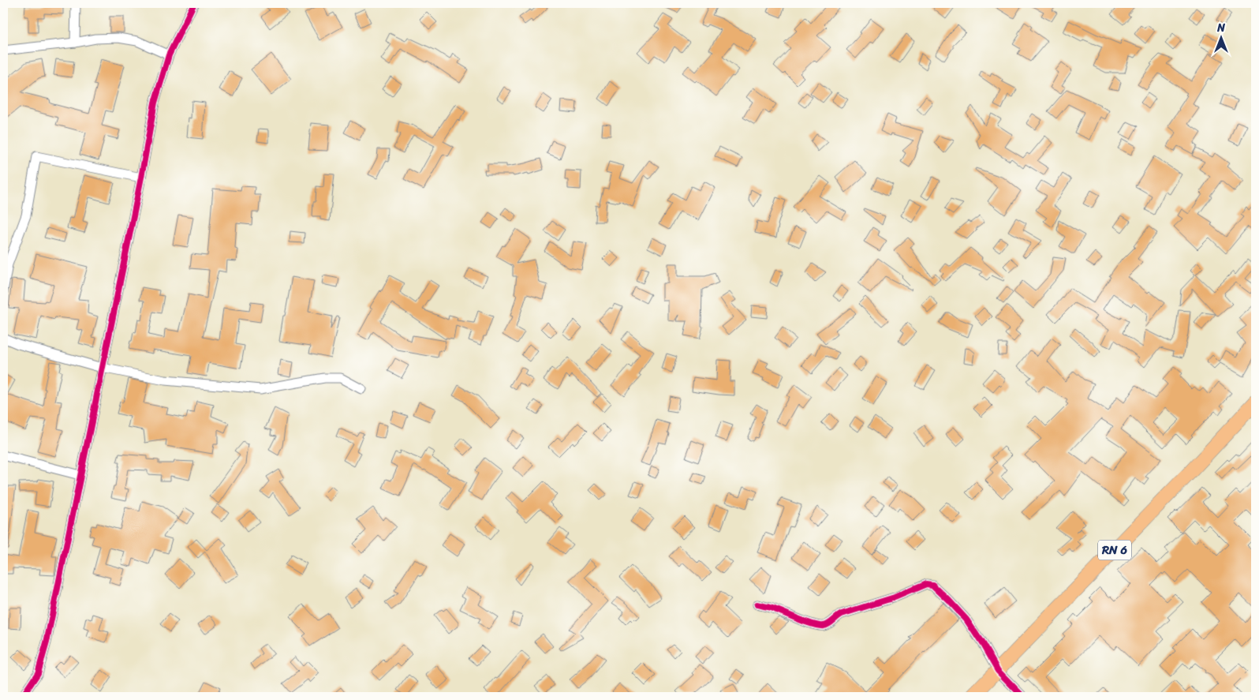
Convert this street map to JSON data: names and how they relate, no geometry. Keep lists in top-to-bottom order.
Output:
{
  "streets": {
    "main road": ["RN 6"]
  },
  "north": "top"
}
